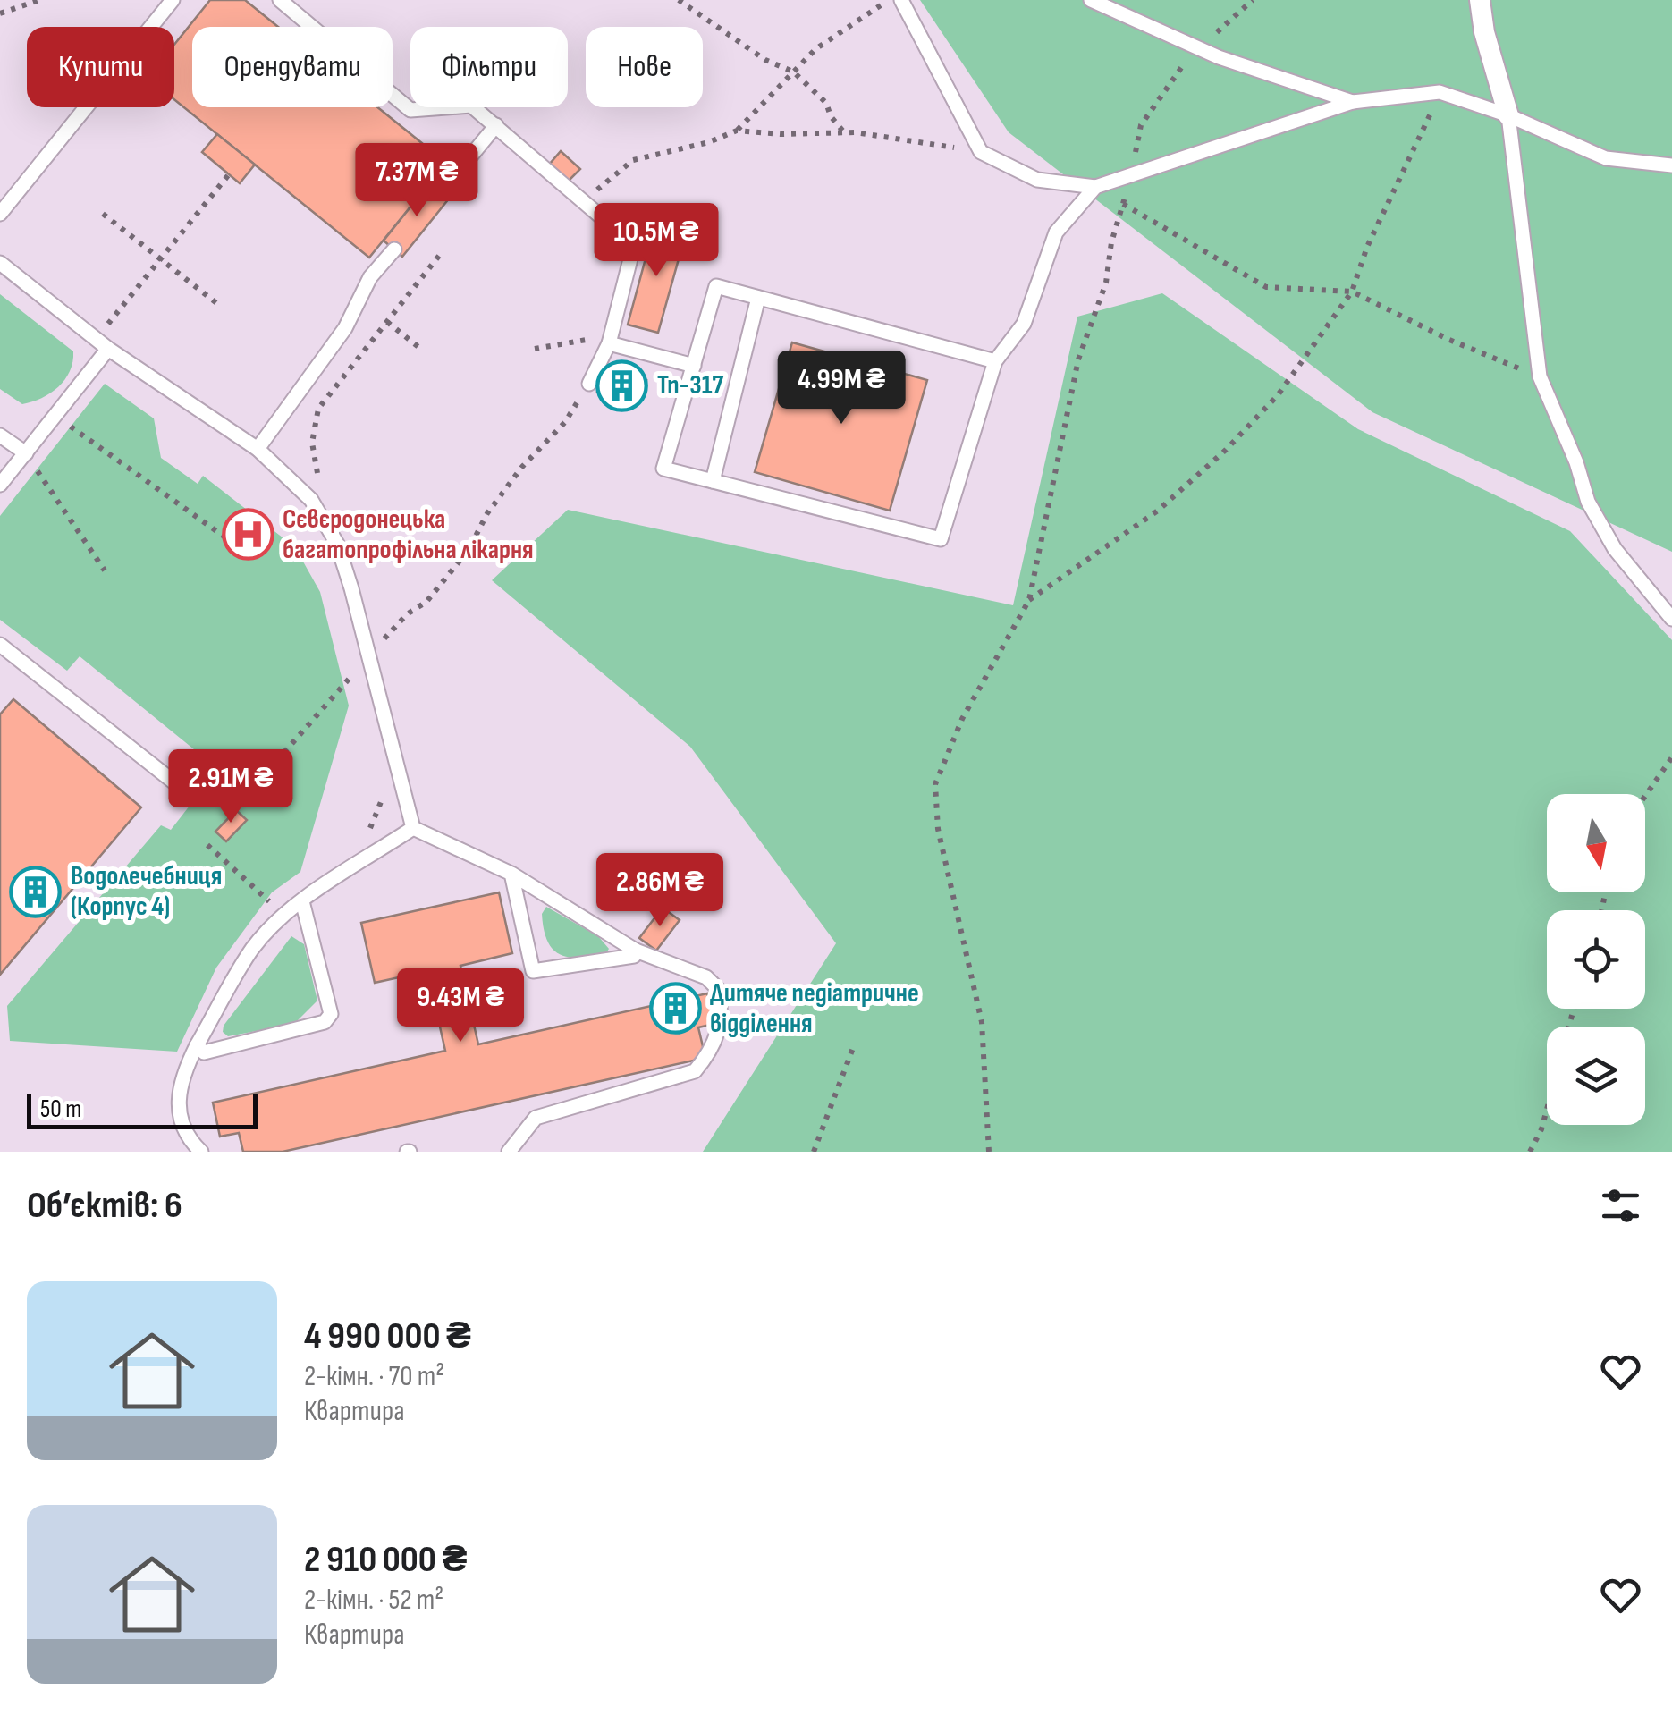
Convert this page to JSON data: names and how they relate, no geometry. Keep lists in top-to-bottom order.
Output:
{
  "places": {
    "building": ["Тп-317", "Водолечебниця (Корпус 4)", "Дитяче педіатричне відділення"],
    "hospital": ["Сєвєродонецька багатопрофiльна лiкарня"]
  },
  "scale_bar": "50 m",
  "north": "bottom",
  "page": {
    "chip": [
      "Купити",
      "Орендувати",
      "Фільтри",
      "Нове"
    ],
    "price": [
      "7.37M ₴",
      "10.5M ₴",
      "4.99M ₴",
      "2.91M ₴",
      "2.86M ₴",
      "9.43M ₴"
    ],
    "scale": "50 m",
    "heading": "Об’єктів: 6",
    "list": [
      {
        "name": "4 990 000 ₴",
        "note": "2-кімн. · 70 m² · Квартира"
      },
      {
        "name": "2 910 000 ₴",
        "note": "2-кімн. · 52 m² · Квартира"
      }
    ]
  }
}
